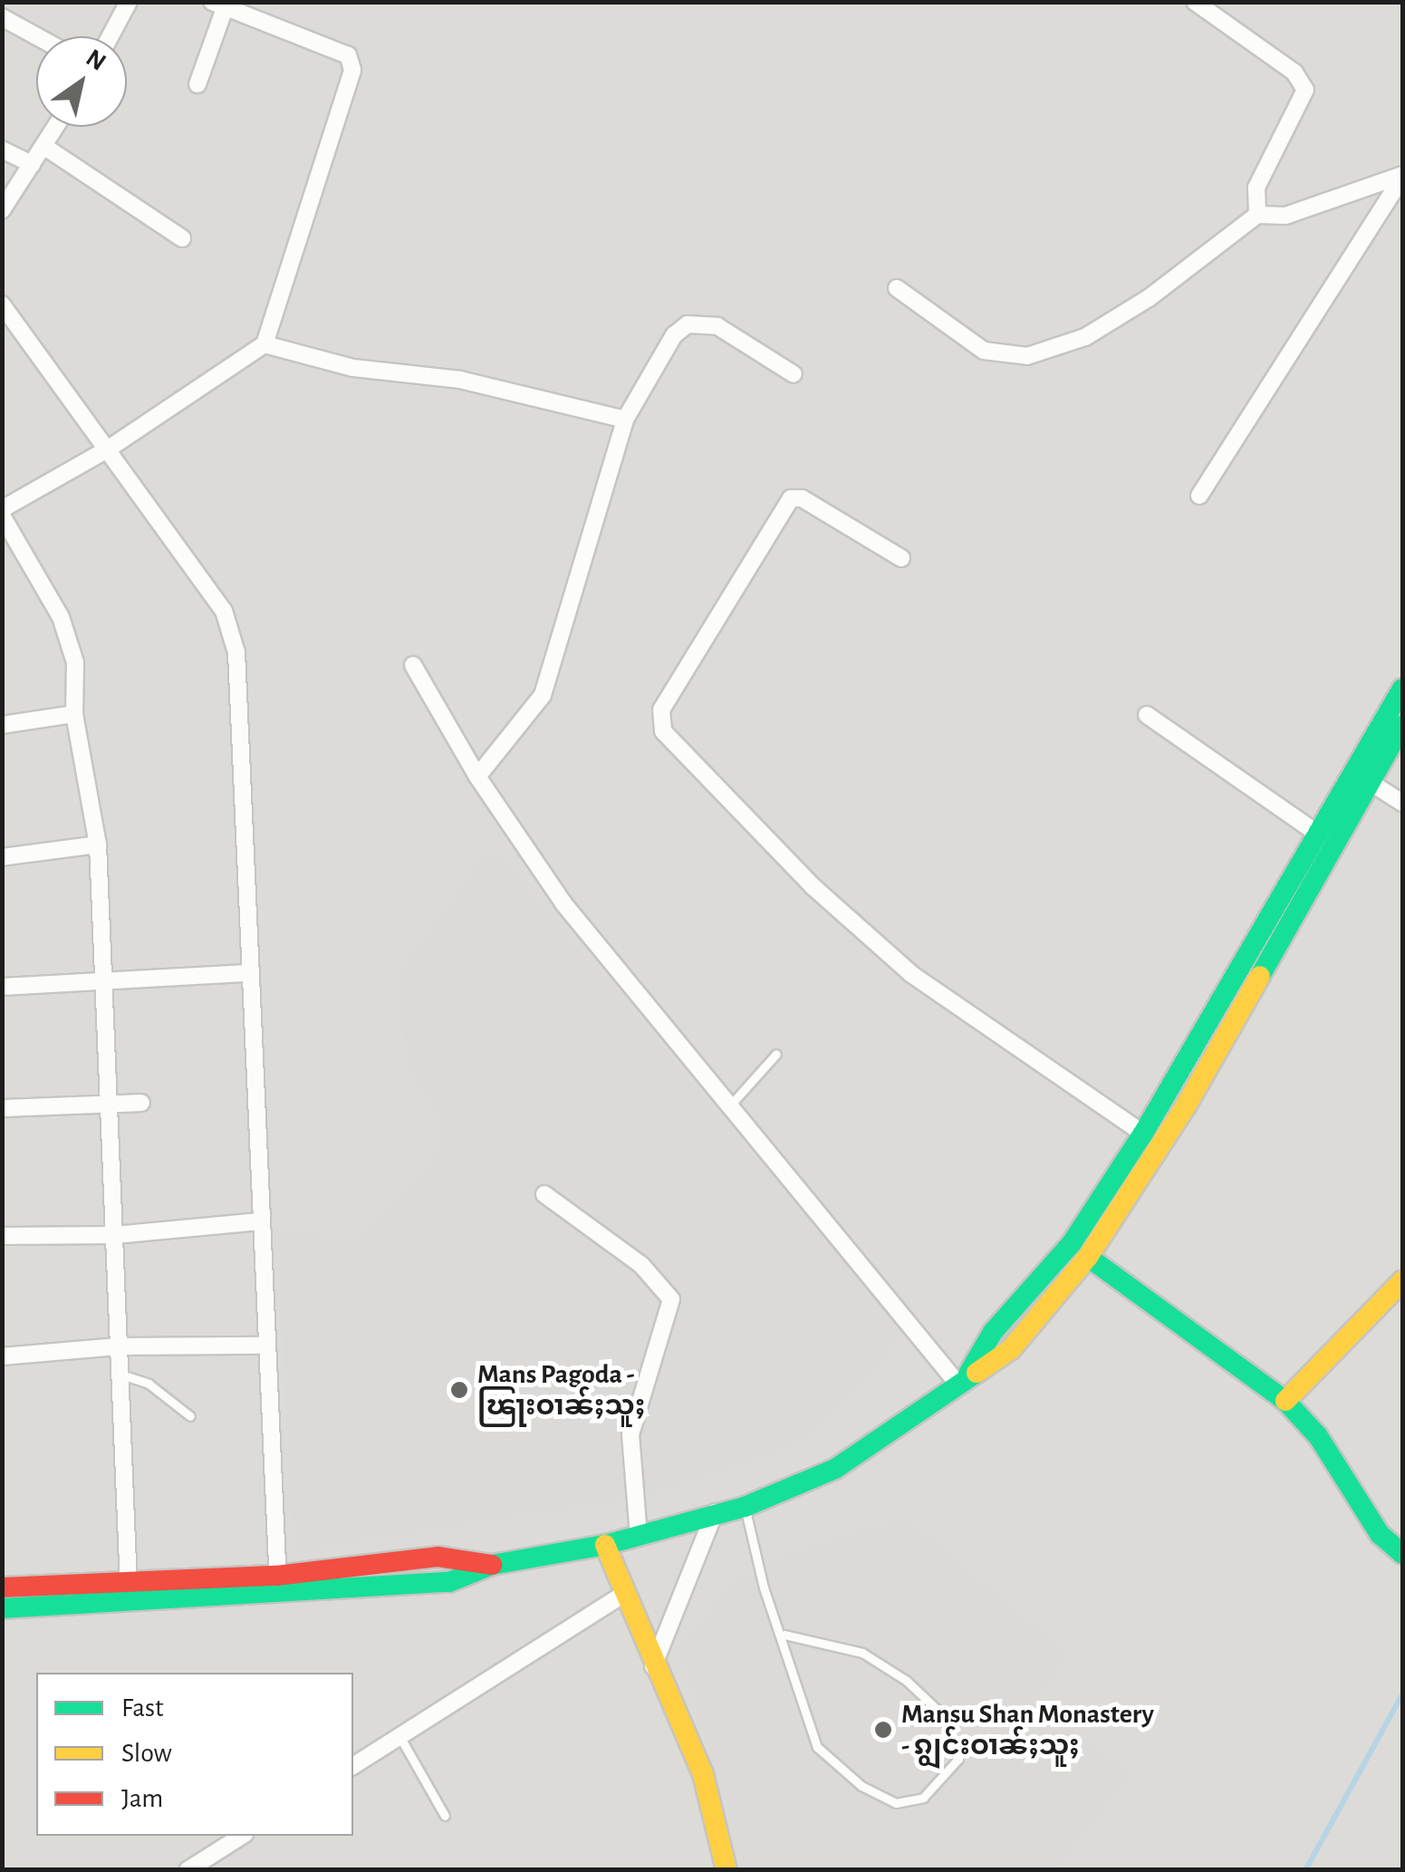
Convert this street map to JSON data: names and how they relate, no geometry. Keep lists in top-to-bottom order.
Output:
{
  "places": ["Mans Pagoda - ၽြႃးဝၢၼ်ႈသူႈ", "Mansu Shan Monastery - ၵျွင်းဝၢၼ်ႈသူႈ"],
  "legend": ["Fast", "Slow", "Jam"],
  "north": "top right"
}
